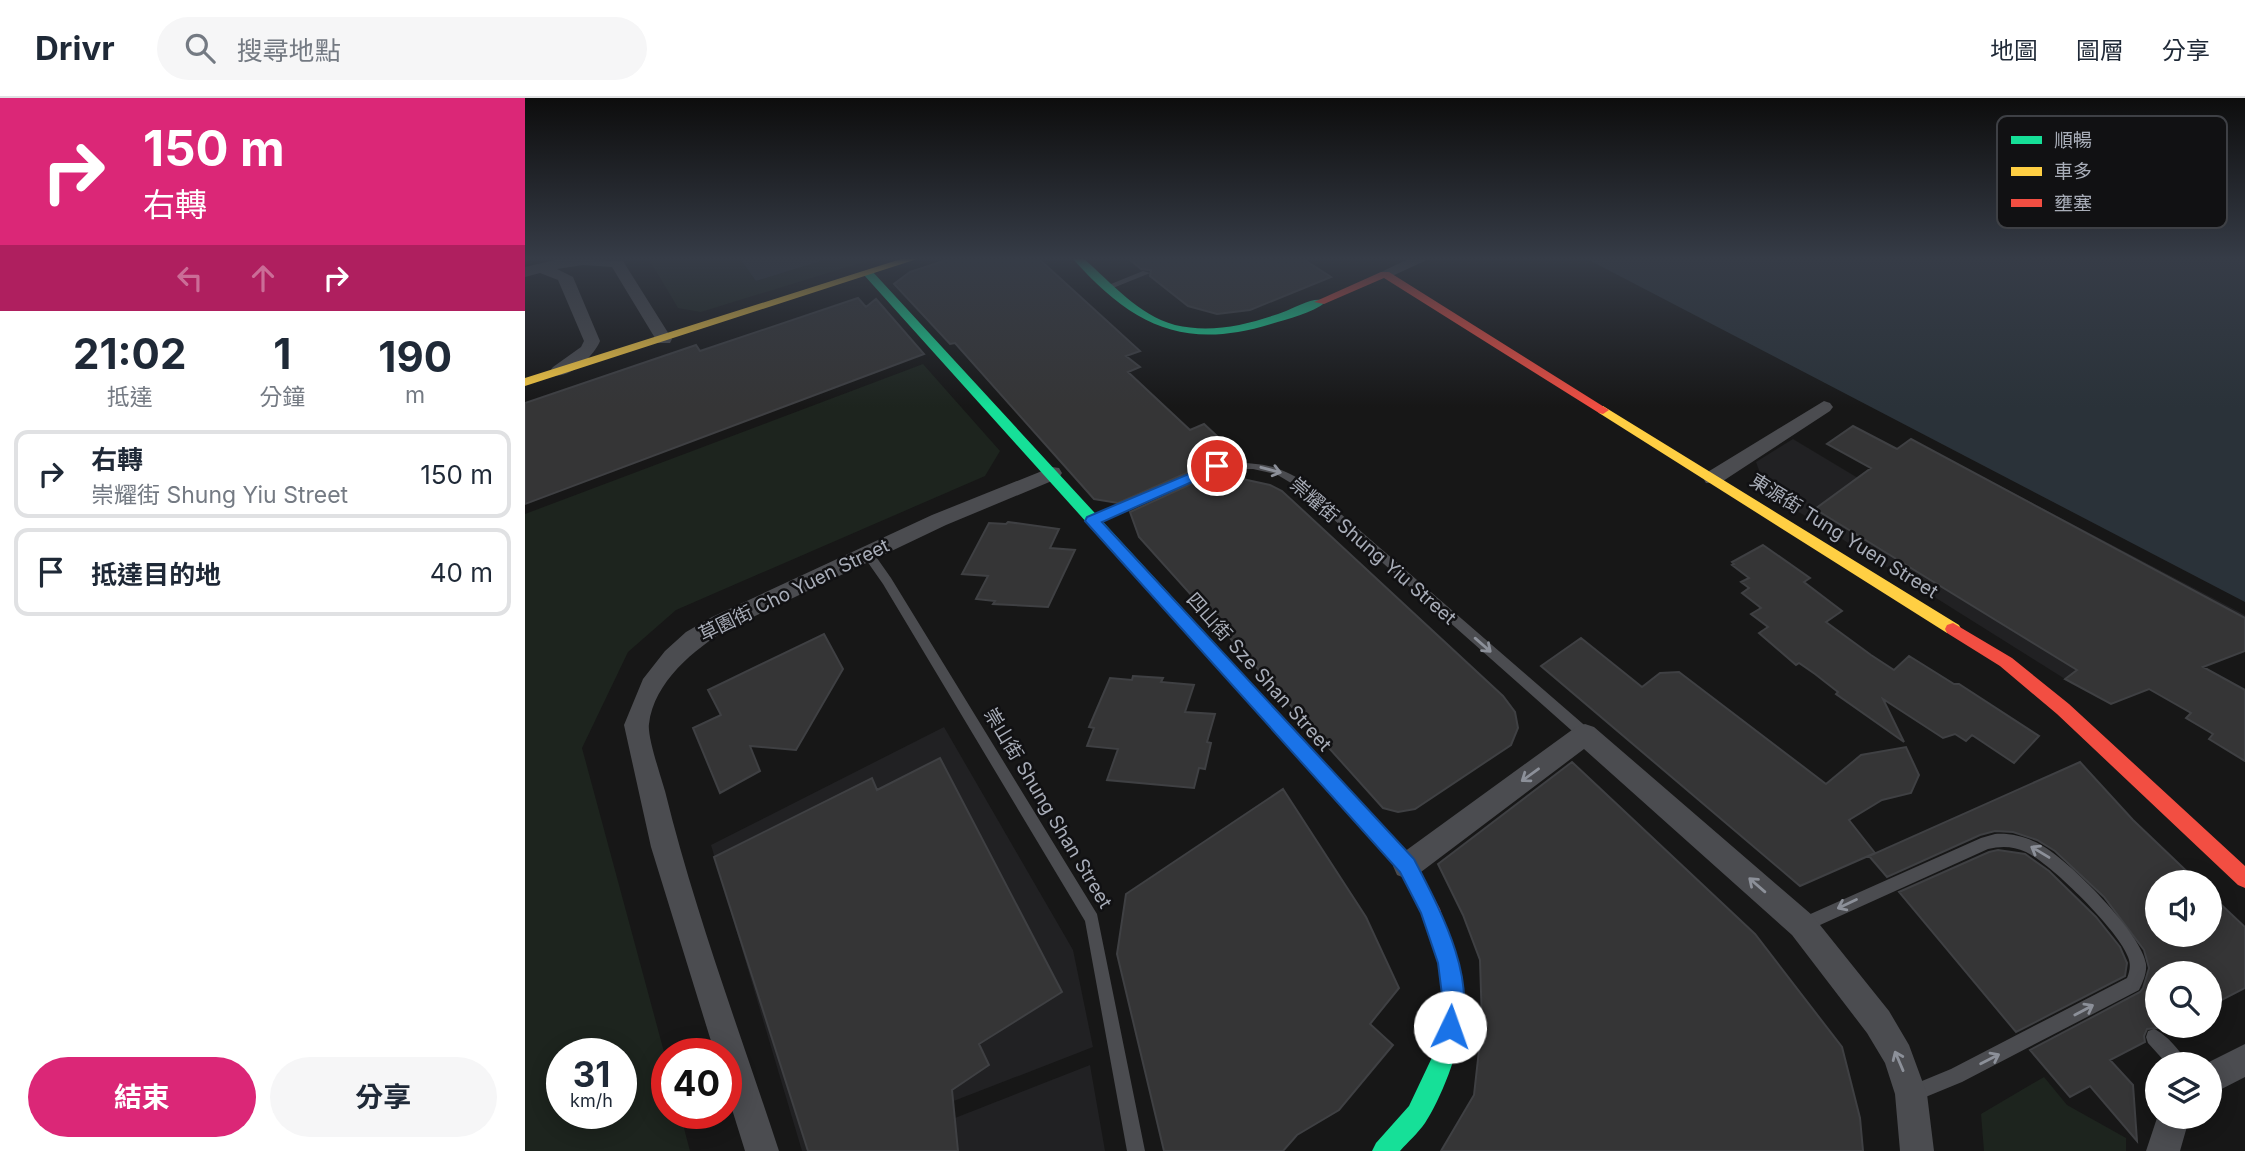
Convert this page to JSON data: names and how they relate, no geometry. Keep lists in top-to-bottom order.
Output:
{
  "streets": {
    "street": [
      "東源街 Tung Yuen Street",
      "崇耀街 Shung Yiu Street",
      "草園街 Cho Yuen Street",
      "四山街 Sze Shan Street"
    ],
    "lane": ["崇山街 Shung Shan Street"]
  },
  "crossings": [
    ["崇耀街 Shung Yiu Street", "四山街 Sze Shan Street"],
    ["草園街 Cho Yuen Street", "四山街 Sze Shan Street"],
    ["草園街 Cho Yuen Street", "崇山街 Shung Shan Street"]
  ],
  "legend": ["順暢", "車多", "壅塞"],
  "page": {
    "header": "Drivr",
    "search": "搜尋地點",
    "nav": ["地圖", "圖層", "分享"],
    "turn": ["150 m", "右轉"],
    "eta": [
      "21:02",
      "抵達",
      "1",
      "分鐘",
      "190",
      "m"
    ],
    "list": [
      {
        "name": "右轉",
        "note": "崇耀街 Shung Yiu Street",
        "value": "150 m"
      },
      {
        "name": "抵達目的地",
        "value": "40 m"
      }
    ],
    "speed": "31 km/h",
    "limit": "40",
    "buttons": ["結束", "分享"]
  }
}
